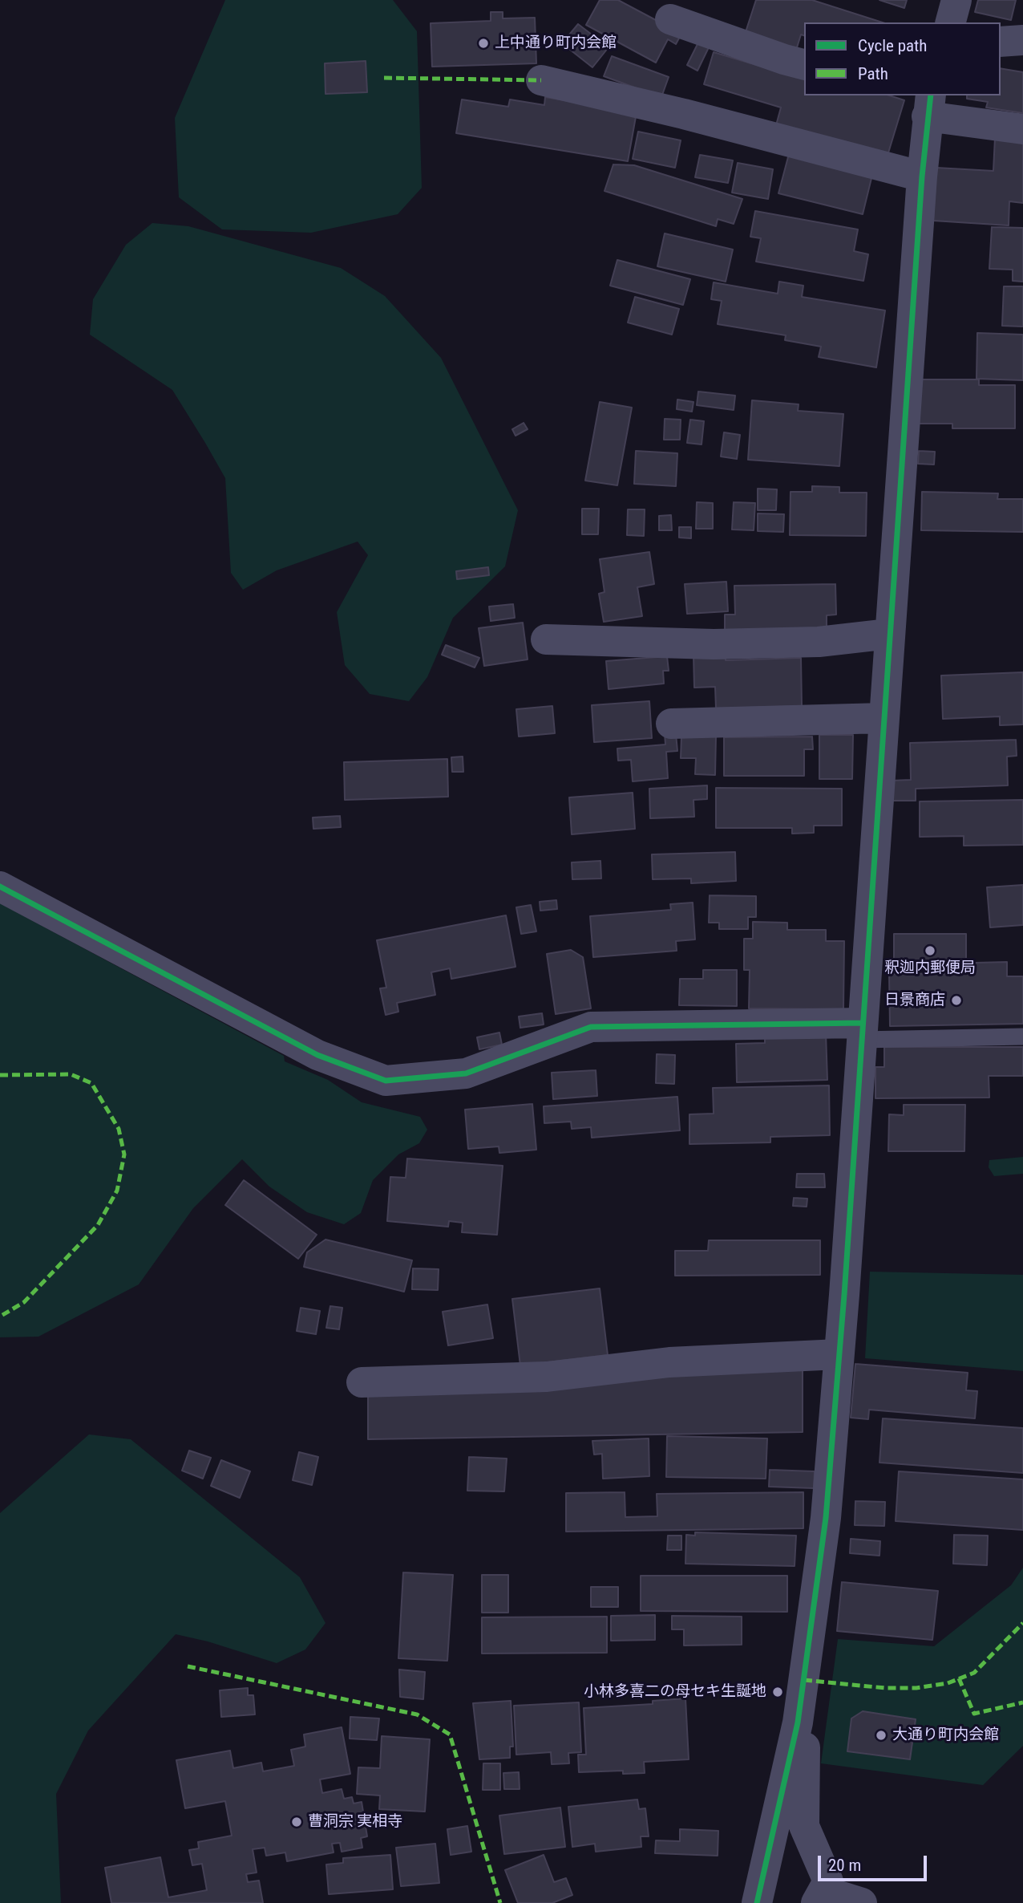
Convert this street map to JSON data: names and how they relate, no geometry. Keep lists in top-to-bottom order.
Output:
{
  "places": [
    "上中通り町内会館",
    "釈迦内郵便局",
    "日景商店",
    "小林多喜二の母セキ生誕地",
    "大通り町内会館",
    "曹洞宗 実相寺"
  ],
  "legend": ["Cycle path", "Path"],
  "scale_bar": "20 m"
}
